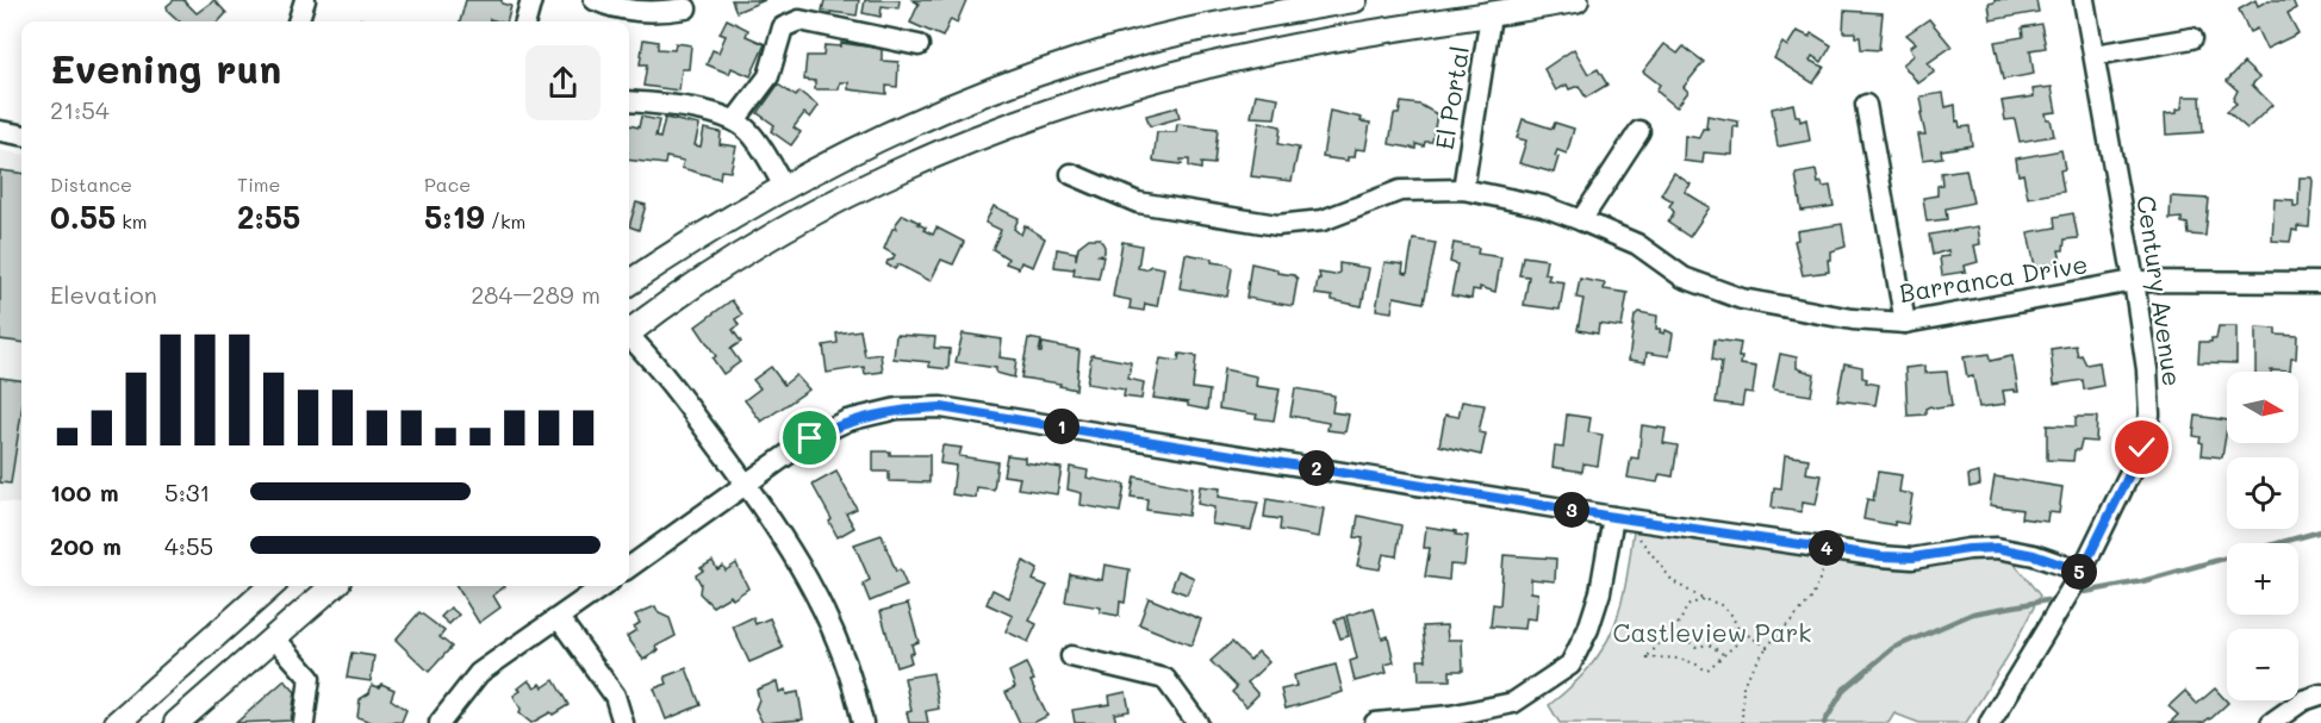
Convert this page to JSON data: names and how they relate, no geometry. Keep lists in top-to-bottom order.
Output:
{
  "streets": {
    "street": ["El Portal", "Barranca Drive", "Century Avenue"]
  },
  "crossings": [
    ["El Portal", "Barranca Drive"],
    ["Barranca Drive", "Century Avenue"]
  ],
  "parks": ["Castleview Park"],
  "north": "right",
  "page": {
    "heading": ["Evening run", "21:54"],
    "stats": [
      ["Distance", "0.55 km"],
      ["Time", "2:55"],
      ["Pace", "5:19 /km"]
    ],
    "chart": ["Elevation", "284–289 m"],
    "map_buttons": ["+", "−"],
    "pins": [
      "1",
      "2",
      "3",
      "4",
      "5"
    ],
    "list": [
      {
        "name": "100 m",
        "note": "5:31"
      },
      {
        "name": "200 m",
        "note": "4:55"
      }
    ]
  }
}
